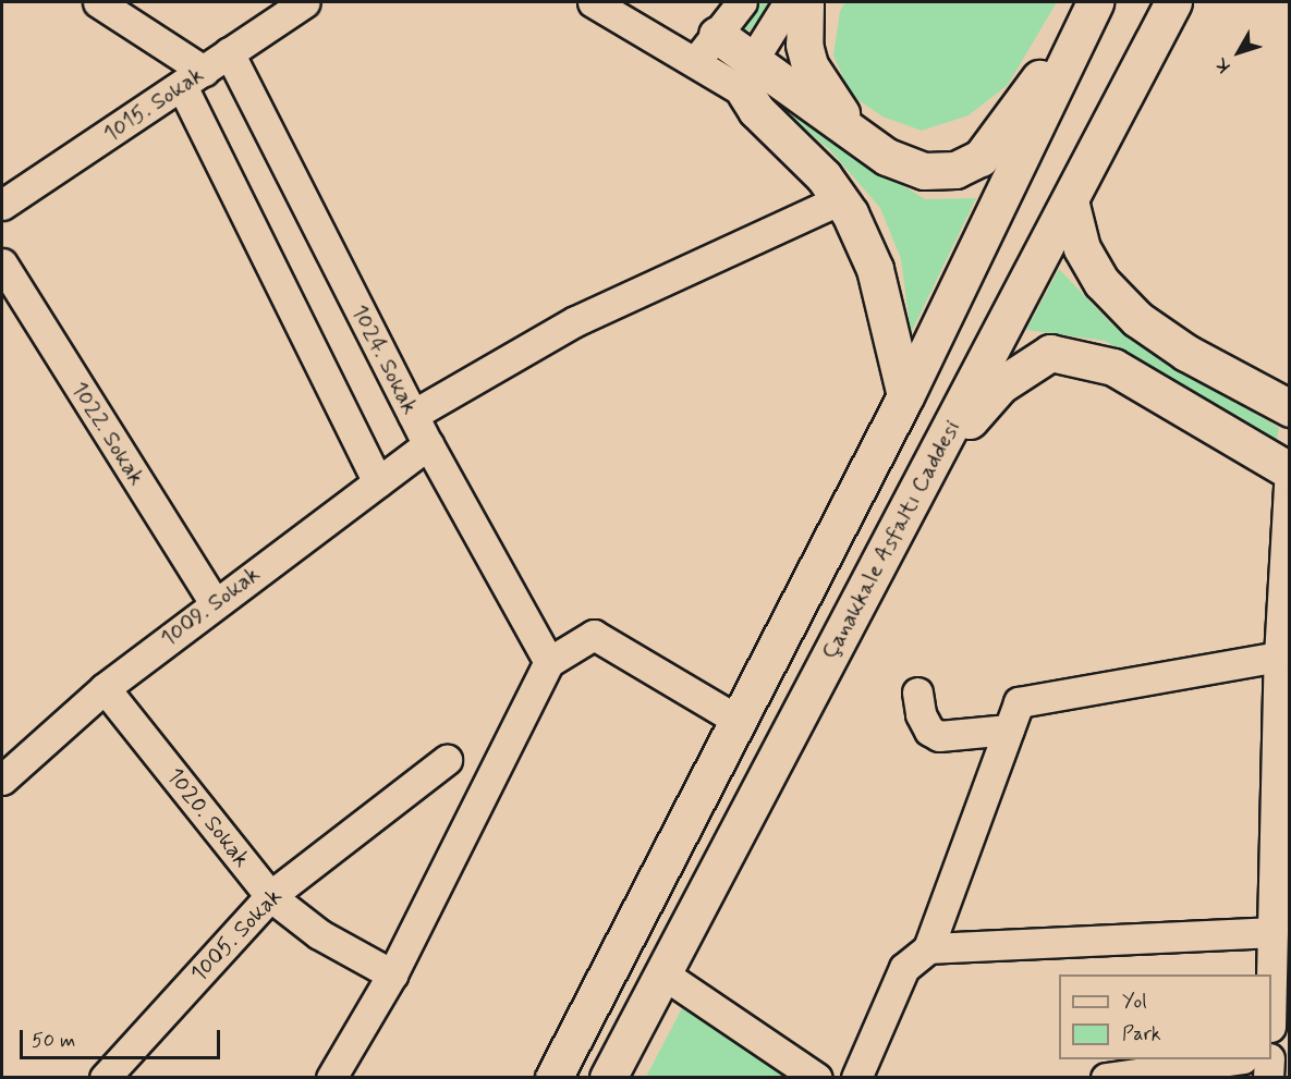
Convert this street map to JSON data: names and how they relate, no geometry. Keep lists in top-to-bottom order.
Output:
{
  "streets": {
    "highway": ["Çanakkale Asfaltı Caddesi"],
    "street": [
      "1015. Sokak",
      "1024. Sokak",
      "1022. Sokak",
      "1009. Sokak",
      "1020. Sokak",
      "1005. Sokak"
    ]
  },
  "crossings": [
    ["1015. Sokak", "1024. Sokak"],
    ["1024. Sokak", "1009. Sokak"],
    ["1022. Sokak", "1009. Sokak"],
    ["1009. Sokak", "1020. Sokak"],
    ["1020. Sokak", "1005. Sokak"]
  ],
  "legend": ["Yol", "Park"],
  "scale_bar": "50 m",
  "north": "bottom left"
}
